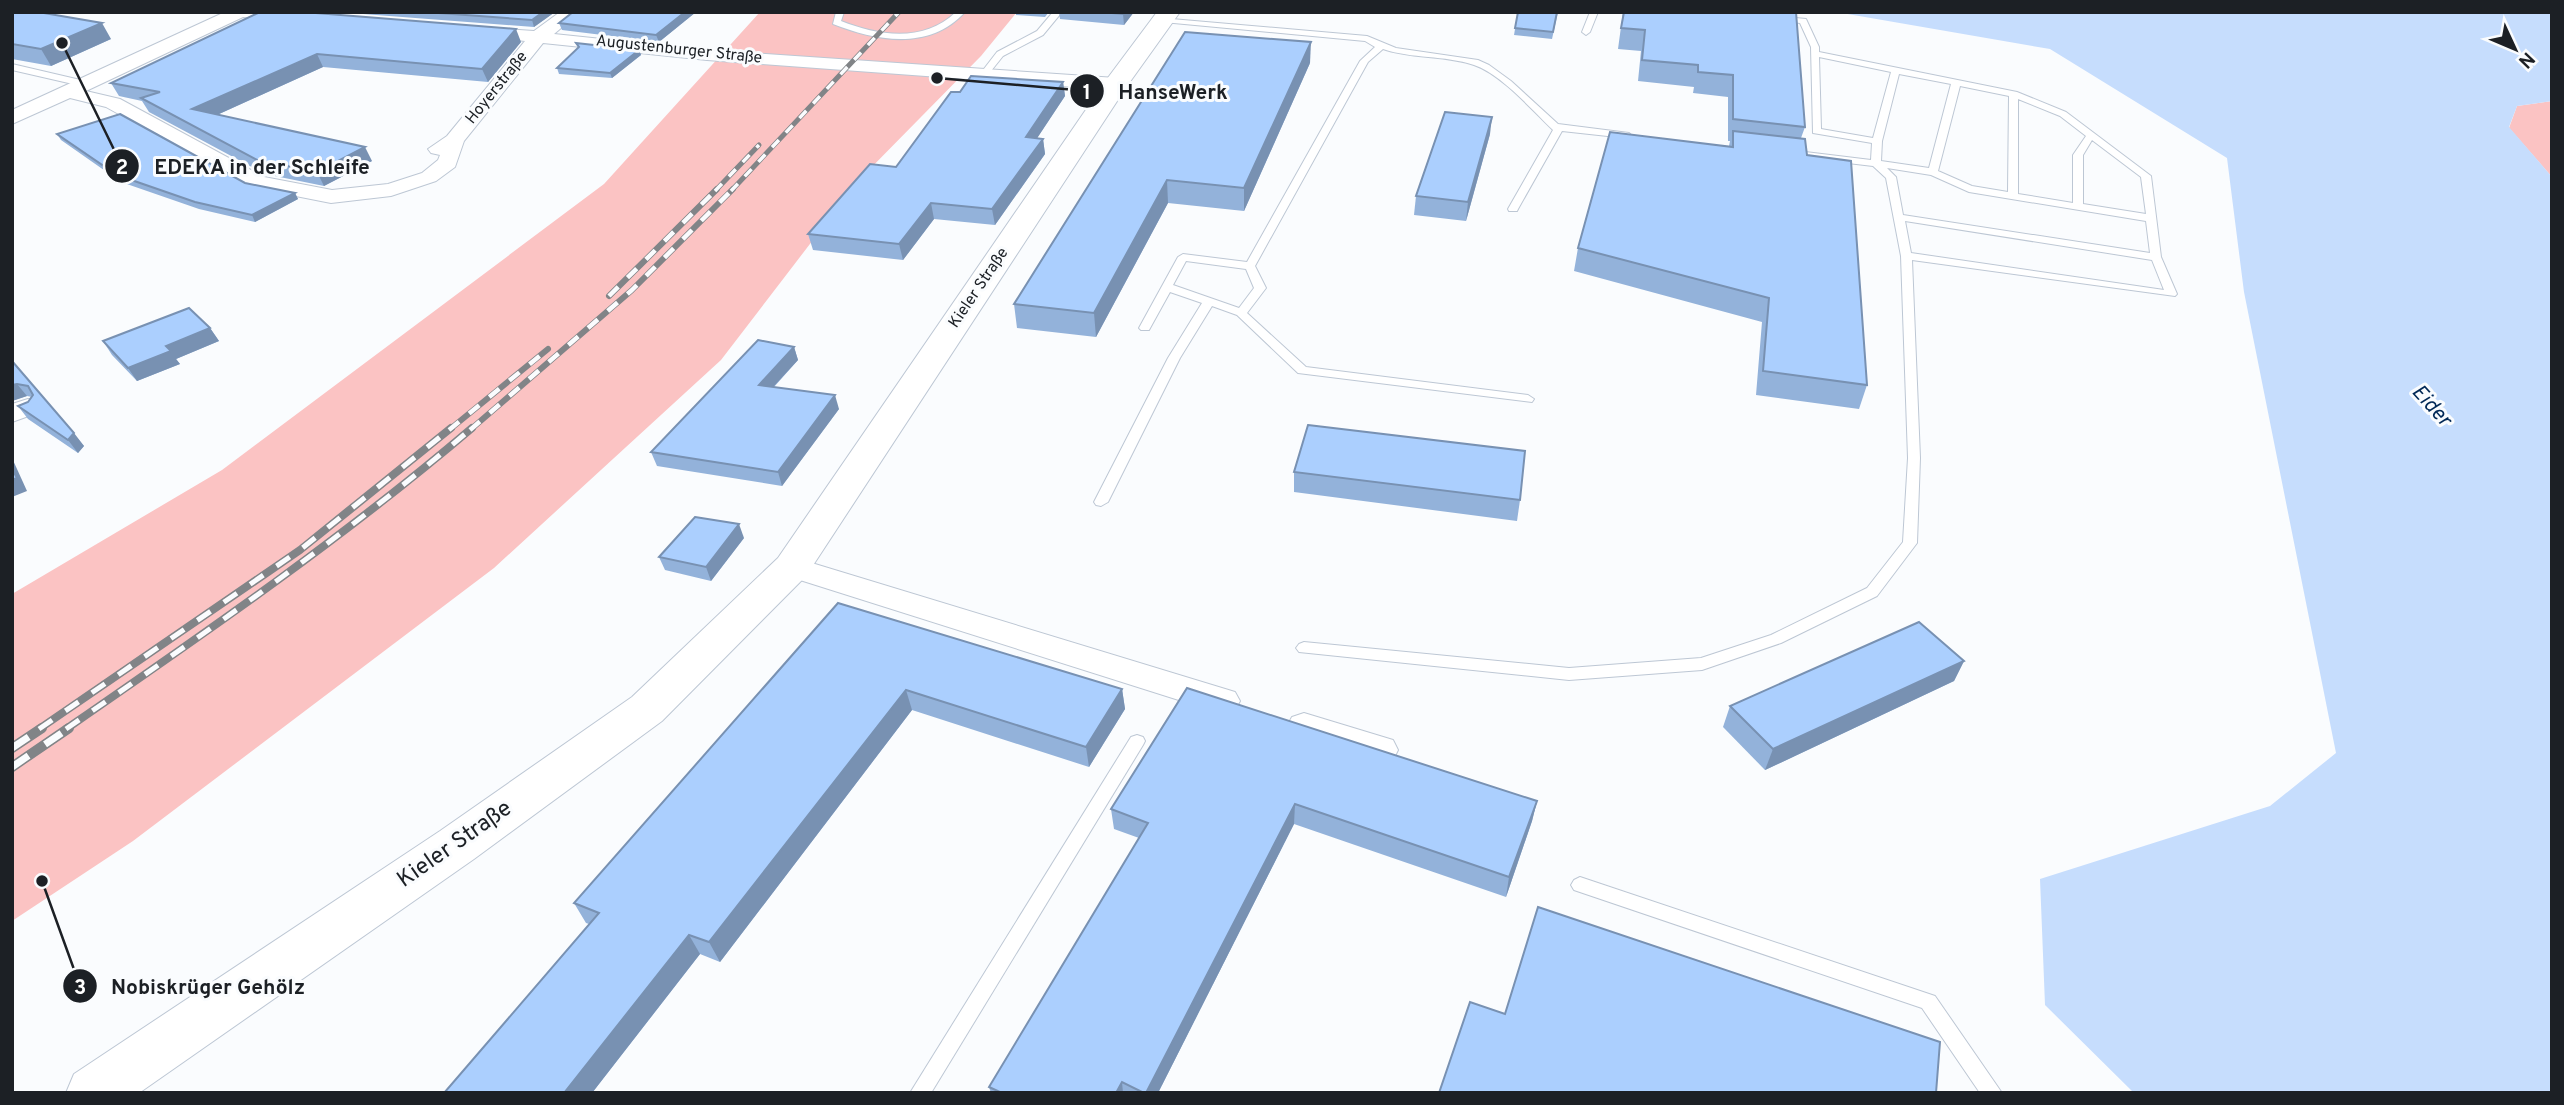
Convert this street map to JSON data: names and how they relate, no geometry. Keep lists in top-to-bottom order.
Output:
{
  "streets": {
    "main road": ["Kieler Straße"],
    "street": ["Augustenburger Straße", "Hoyerstraße"]
  },
  "crossings": [
    ["Augustenburger Straße", "Hoyerstraße"],
    ["Augustenburger Straße", "Kieler Straße"]
  ],
  "water": ["Eider"],
  "places": ["EDEKA in der Schleife", "HanseWerk", "Nobiskrüger Gehölz"],
  "north": "bottom right"
}
